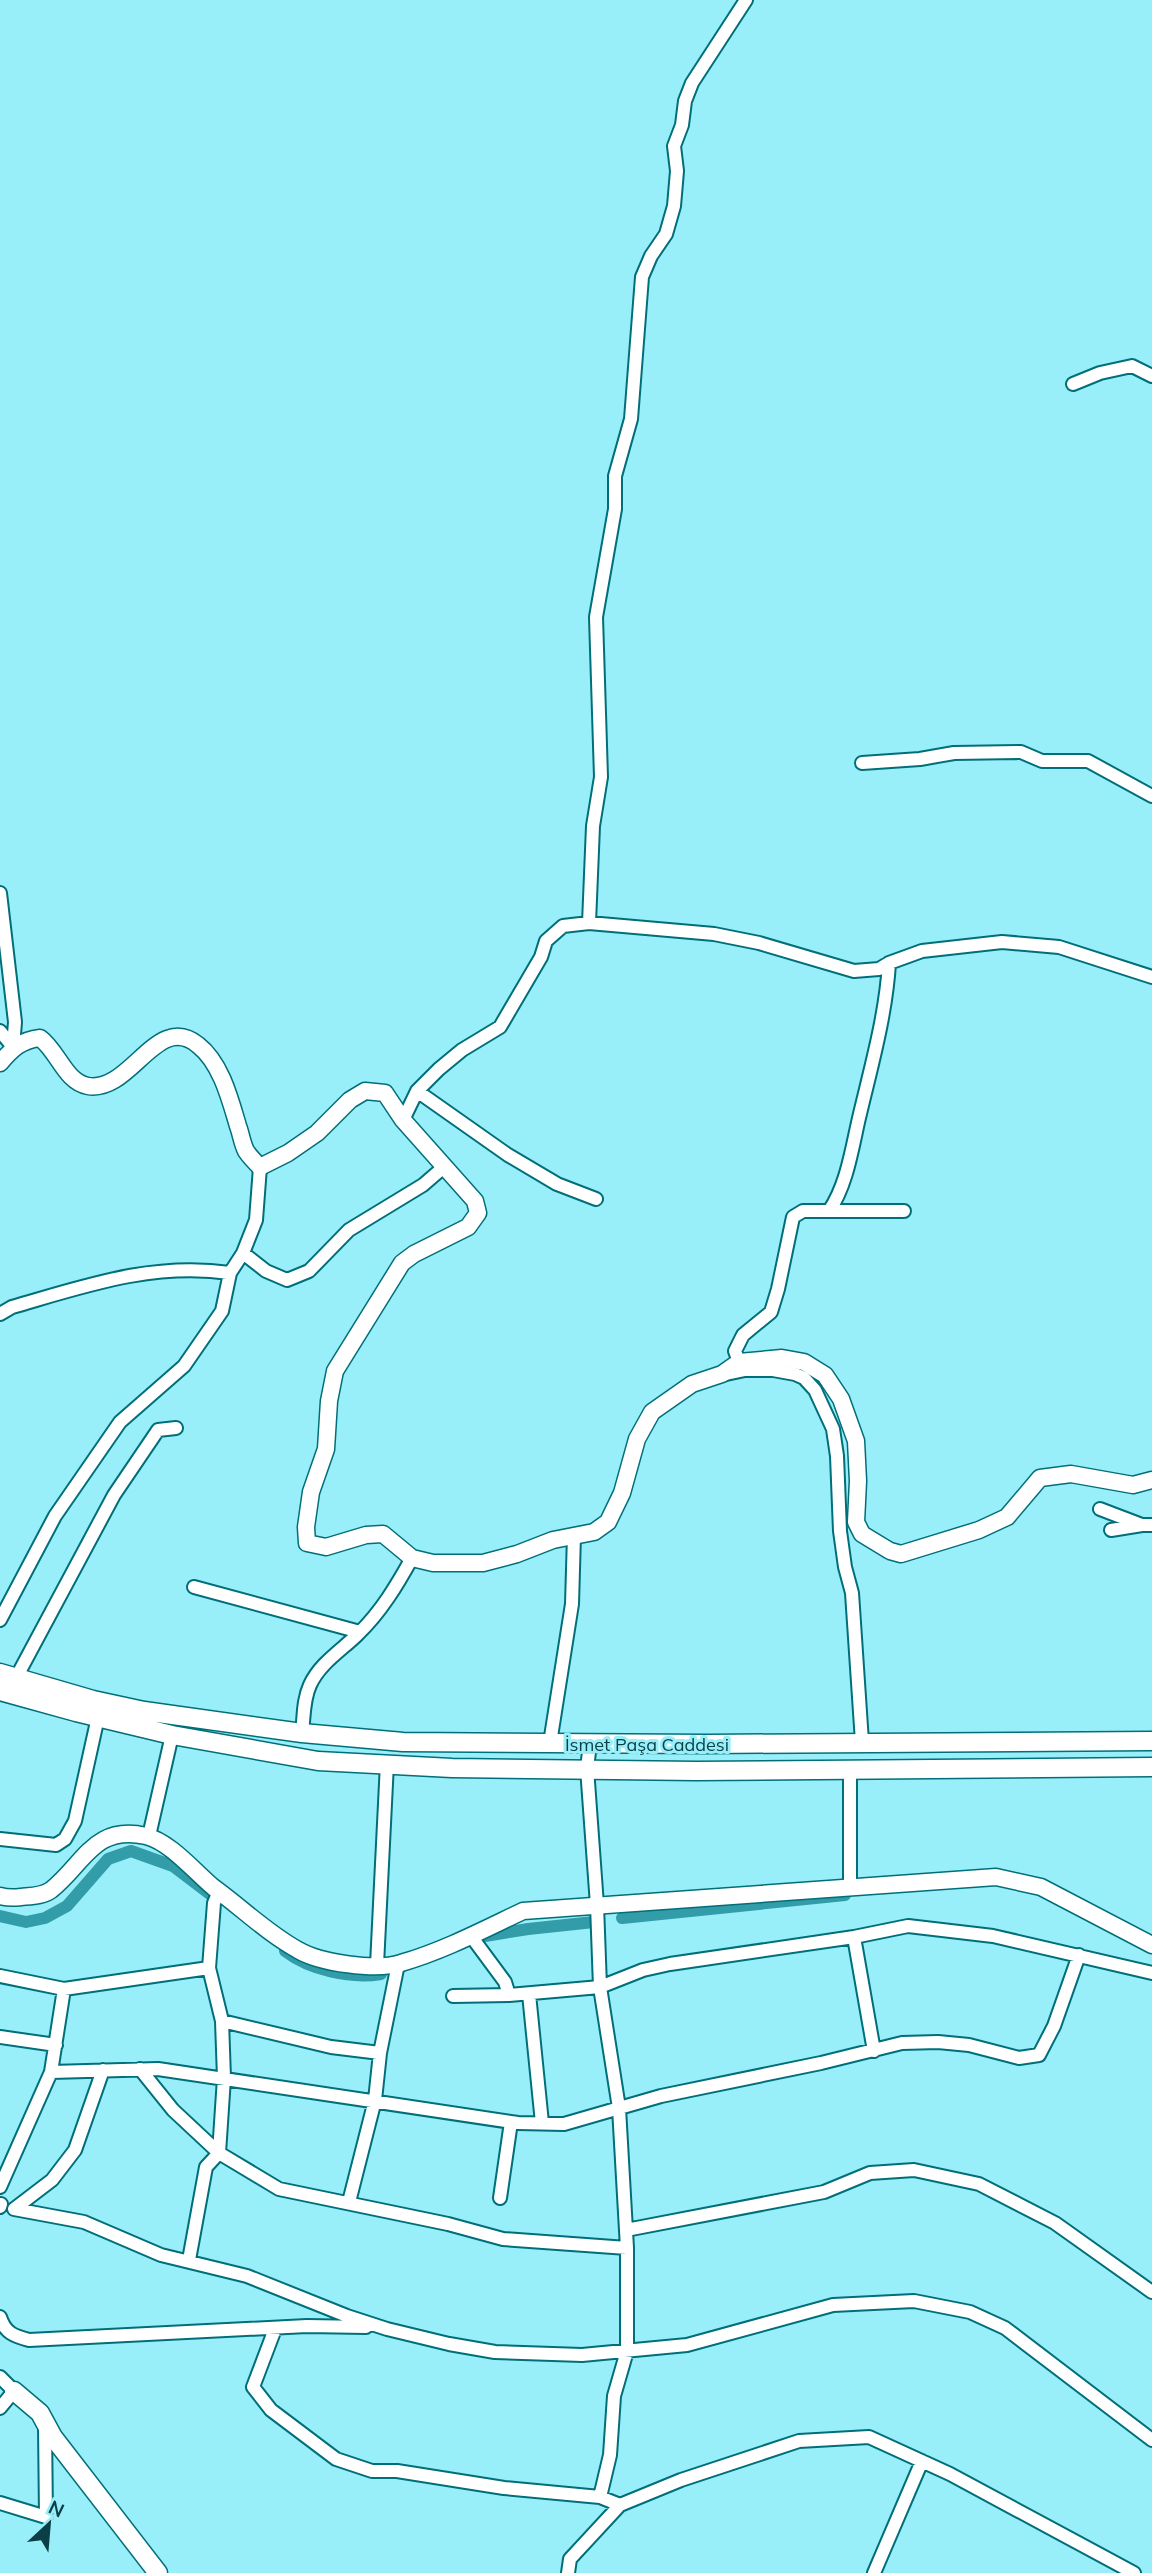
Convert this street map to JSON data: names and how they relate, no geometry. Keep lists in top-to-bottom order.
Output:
{
  "streets": {
    "main road": ["İsmet Paşa Caddesi"]
  },
  "north": "top right"
}
